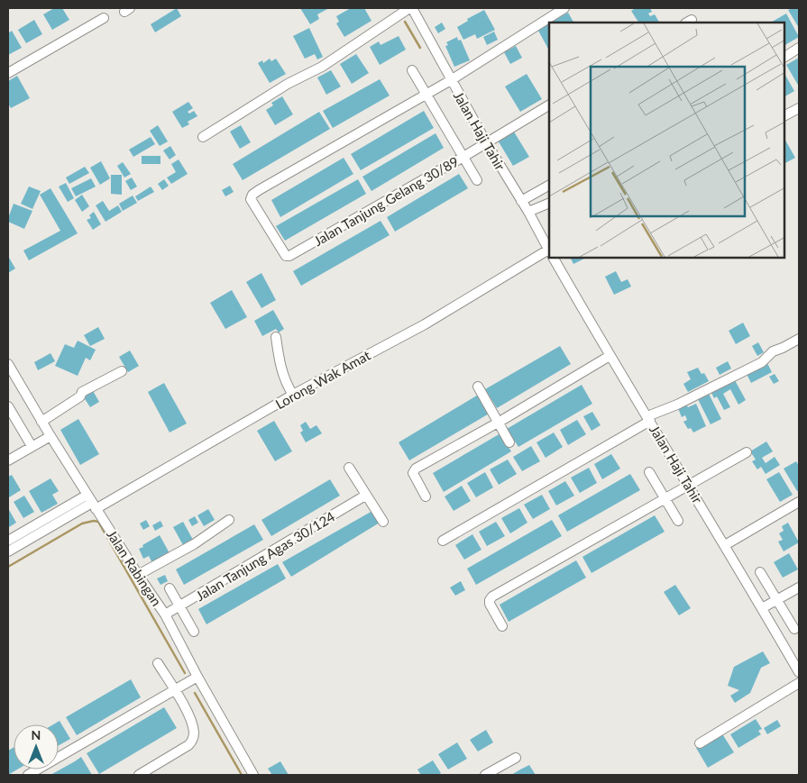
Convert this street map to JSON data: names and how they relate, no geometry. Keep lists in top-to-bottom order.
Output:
{
  "streets": {
    "street": [
      "Jalan Haji Tahir",
      "Jalan Tanjung Gelang 30/89",
      "Lorong Wak Amat",
      "Jalan Tanjung Agas 30/124",
      "Jalan Rabingan"
    ]
  },
  "crossings": [
    ["Jalan Haji Tahir", "Jalan Tanjung Gelang 30/89"],
    ["Lorong Wak Amat", "Jalan Rabingan"],
    ["Jalan Tanjung Agas 30/124", "Jalan Rabingan"]
  ],
  "north": "top"
}
